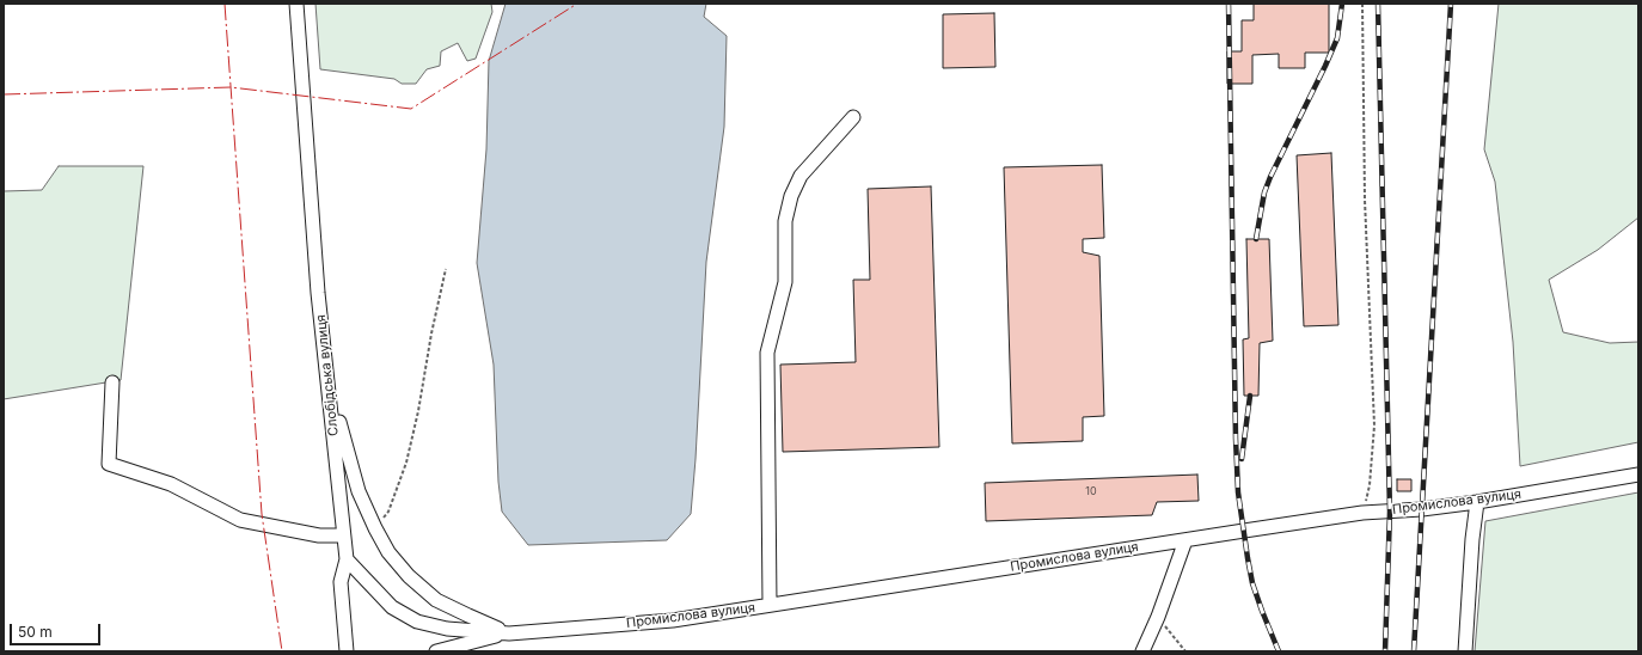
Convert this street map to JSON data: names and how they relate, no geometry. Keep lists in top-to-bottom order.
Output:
{
  "streets": {
    "street": ["Слобідська вулиця", "Промислова вулиця"]
  },
  "house_numbers": ["10"],
  "scale_bar": "50 m"
}
